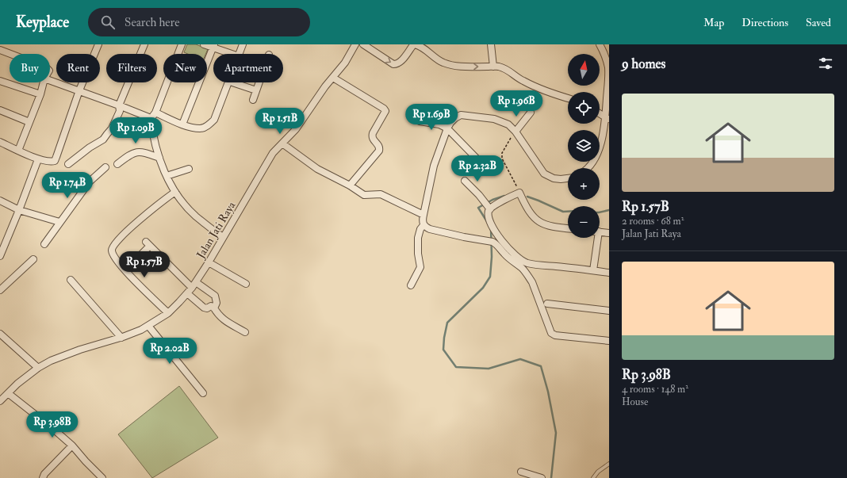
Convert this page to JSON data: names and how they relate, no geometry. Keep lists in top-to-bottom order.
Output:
{
  "streets": {
    "street": ["Jalan Jati Raya"]
  },
  "north": "top",
  "page": {
    "header": "Keyplace",
    "search": "Search here",
    "nav": ["Map", "Directions", "Saved"],
    "heading": "9 homes",
    "map_buttons": ["+", "−"],
    "chip": [
      "Buy",
      "Rent",
      "Filters",
      "New",
      "Apartment"
    ],
    "list": [
      {
        "name": "Rp 1.57B",
        "note": "2 rooms · 68 m² · Jalan Jati Raya"
      },
      {
        "name": "Rp 3.98B",
        "note": "4 rooms · 148 m² · House"
      }
    ],
    "price": [
      "Rp 1.96B",
      "Rp 1.69B",
      "Rp 1.51B",
      "Rp 1.09B",
      "Rp 2.32B",
      "Rp 1.74B",
      "Rp 1.57B",
      "Rp 2.02B",
      "Rp 3.98B"
    ]
  }
}
